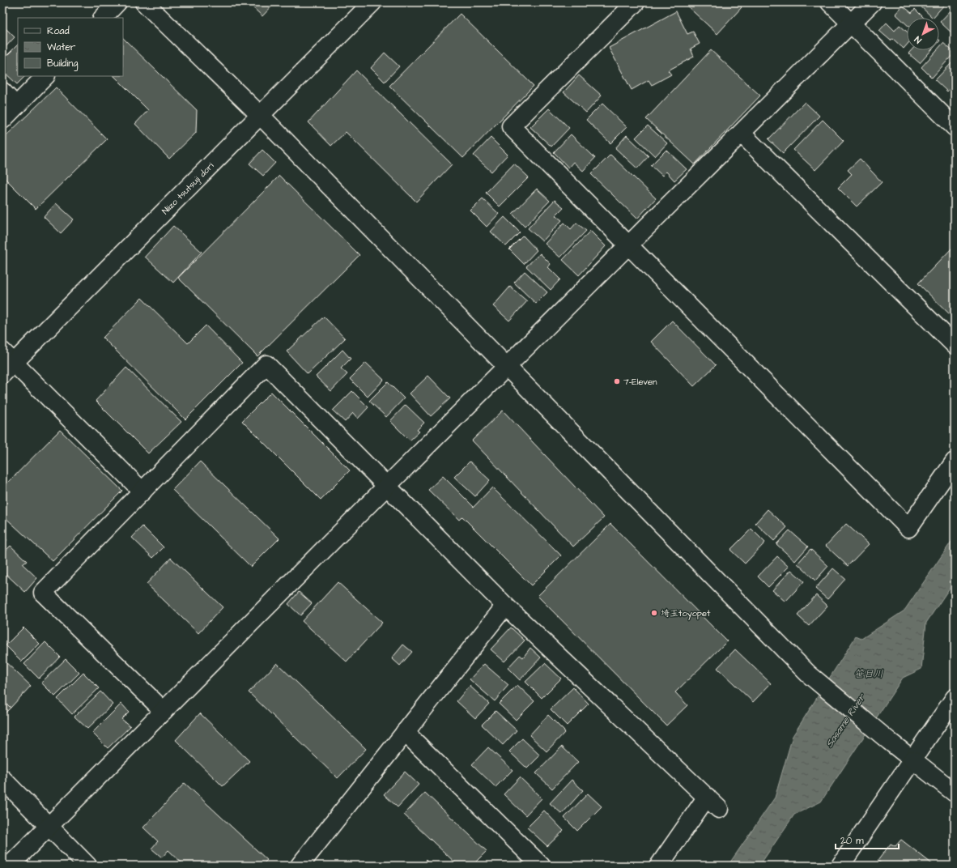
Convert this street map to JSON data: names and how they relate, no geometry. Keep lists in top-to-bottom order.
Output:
{
  "streets": {
    "street": ["Niizo tsutsuji dori"]
  },
  "water": ["笹目川", "Sasame River"],
  "places": ["7-Eleven", "埼玉toyopet"],
  "legend": ["Road", "Water", "Building"],
  "scale_bar": "20 m",
  "north": "bottom left"
}
